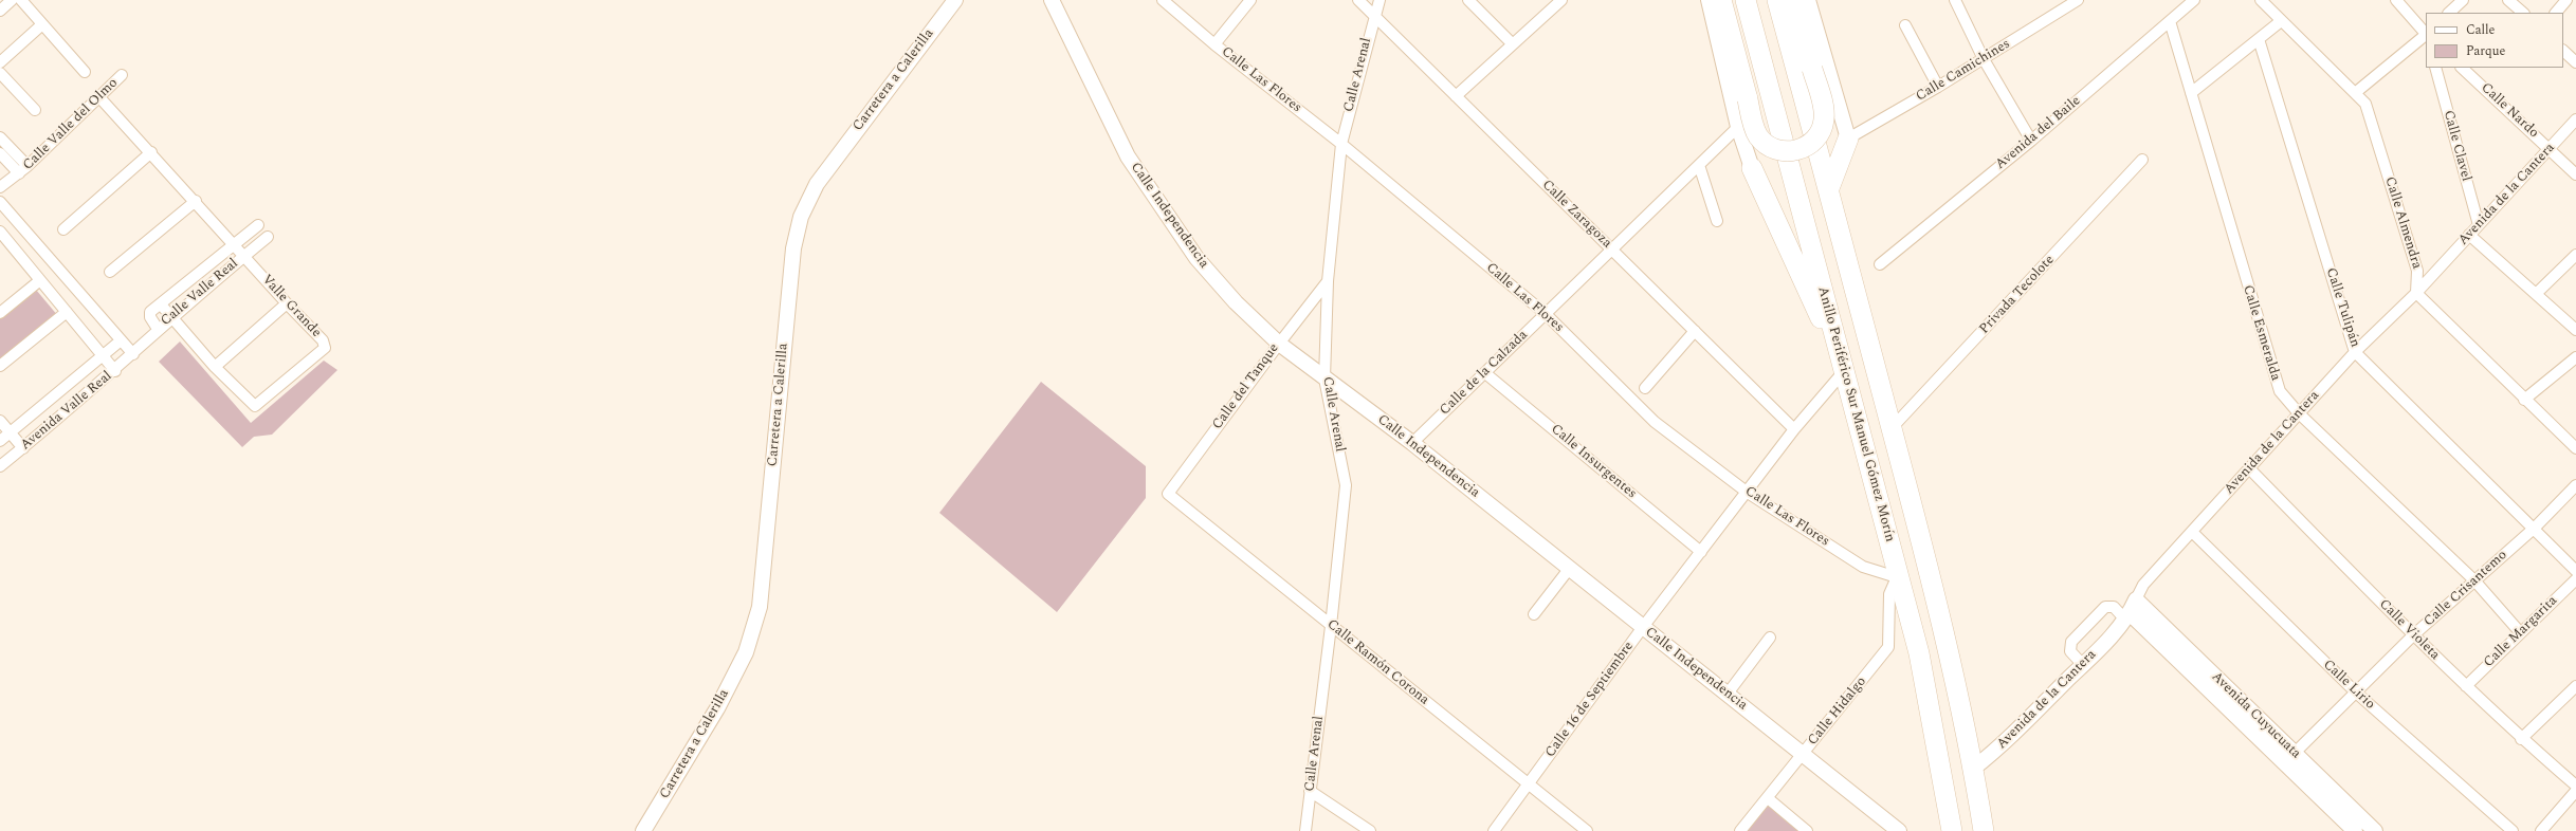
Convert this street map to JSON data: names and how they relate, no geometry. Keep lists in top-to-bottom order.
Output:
{
  "streets": {
    "highway": ["Anillo Periférico Sur Manuel Gómez Morín"],
    "street": [
      "Calle Camichines",
      "Calle Arenal",
      "Carretera a Calerilla",
      "Calle Las Flores",
      "Calle Nardo",
      "Calle Valle del Olmo",
      "Avenida del Baile",
      "Calle Clavel",
      "Avenida de la Cantera",
      "Calle Zaragoza",
      "Calle Independencia",
      "Calle Almendra",
      "Calle Valle Real",
      "Privada Tecolote",
      "Valle Grande",
      "Calle Tulipán",
      "Calle Esmeralda",
      "Calle de la Calzada",
      "Calle del Tanque",
      "Avenida Valle Real",
      "Calle Insurgentes",
      "Calle Crisantemo",
      "Calle Violeta",
      "Calle Margarita",
      "Calle Ramón Corona",
      "Calle Lirio",
      "Calle 16 de Septiembre",
      "Calle Hidalgo",
      "Avenida Cuyucuata"
    ]
  },
  "crossings": [
    ["Calle Arenal", "Calle Las Flores"],
    ["Calle Arenal", "Calle Zaragoza"],
    ["Calle Arenal", "Calle Independencia"],
    ["Calle Arenal", "Calle del Tanque"],
    ["Calle Arenal", "Calle Ramón Corona"],
    ["Calle Las Flores", "Calle de la Calzada"],
    ["Calle Las Flores", "Anillo Periférico Sur Manuel Gómez Morín"],
    ["Calle Las Flores", "Calle 16 de Septiembre"],
    ["Calle Las Flores", "Calle Hidalgo"],
    ["Calle Nardo", "Avenida de la Cantera"],
    ["Calle Valle del Olmo", "Valle Grande"],
    ["Avenida del Baile", "Calle Esmeralda"],
    ["Calle Clavel", "Avenida de la Cantera"],
    ["Avenida de la Cantera", "Calle Almendra"],
    ["Avenida de la Cantera", "Calle Tulipán"],
    ["Avenida de la Cantera", "Calle Esmeralda"],
    ["Avenida de la Cantera", "Calle Violeta"],
    ["Avenida de la Cantera", "Calle Lirio"],
    ["Avenida de la Cantera", "Avenida Cuyucuata"],
    ["Calle Zaragoza", "Calle de la Calzada"],
    ["Calle Zaragoza", "Calle 16 de Septiembre"],
    ["Calle Independencia", "Calle de la Calzada"],
    ["Calle Independencia", "Calle del Tanque"],
    ["Calle Independencia", "Calle 16 de Septiembre"],
    ["Calle Independencia", "Calle Hidalgo"],
    ["Calle Valle Real", "Valle Grande"],
    ["Calle Valle Real", "Avenida Valle Real"],
    ["Calle Tulipán", "Calle Crisantemo"],
    ["Calle Esmeralda", "Calle Crisantemo"],
    ["Calle Esmeralda", "Calle Margarita"],
    ["Calle de la Calzada", "Calle Insurgentes"],
    ["Calle del Tanque", "Calle Ramón Corona"],
    ["Anillo Periférico Sur Manuel Gómez Morín", "Calle 16 de Septiembre"],
    ["Anillo Periférico Sur Manuel Gómez Morín", "Calle Hidalgo"],
    ["Calle Insurgentes", "Calle 16 de Septiembre"],
    ["Calle Crisantemo", "Calle Violeta"],
    ["Calle Crisantemo", "Calle Lirio"],
    ["Calle Crisantemo", "Avenida Cuyucuata"],
    ["Calle Violeta", "Calle Margarita"],
    ["Calle Ramón Corona", "Calle 16 de Septiembre"]
  ],
  "legend": ["Calle", "Parque"]
}
